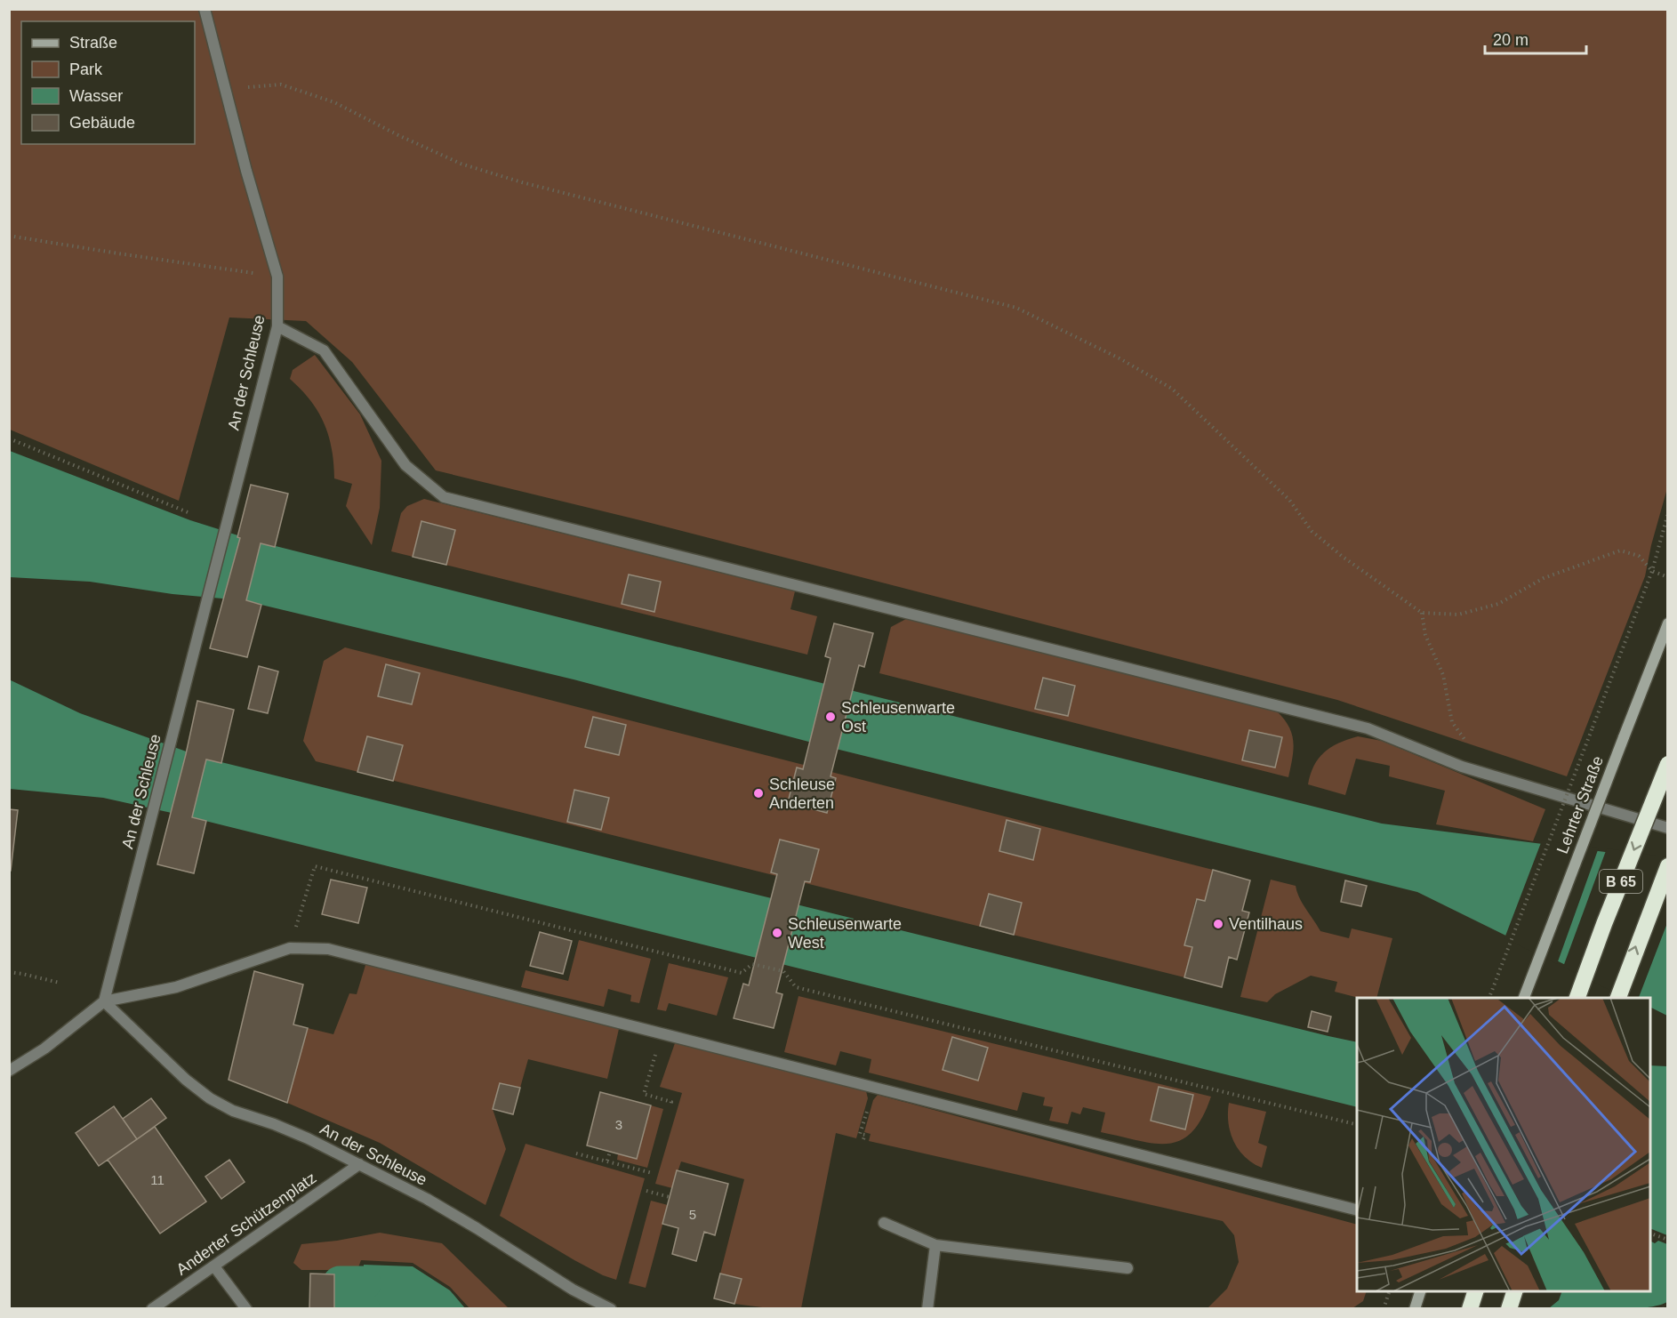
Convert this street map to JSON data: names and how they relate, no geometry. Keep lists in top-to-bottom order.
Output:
{
  "streets": {
    "highway": ["B 65"],
    "main road": ["Lehrter Straße"],
    "street": ["An der Schleuse", "Anderter Schützenplatz"]
  },
  "crossings": [
    ["An der Schleuse", "Anderter Schützenplatz"]
  ],
  "places": [
    "Schleusenwarte Ost",
    "Schleuse Anderten",
    "Ventilhaus",
    "Schleusenwarte West"
  ],
  "house_numbers": ["3", "11", "5"],
  "legend": [
    "Straße",
    "Park",
    "Wasser",
    "Gebäude"
  ],
  "scale_bar": "20 m"
}
